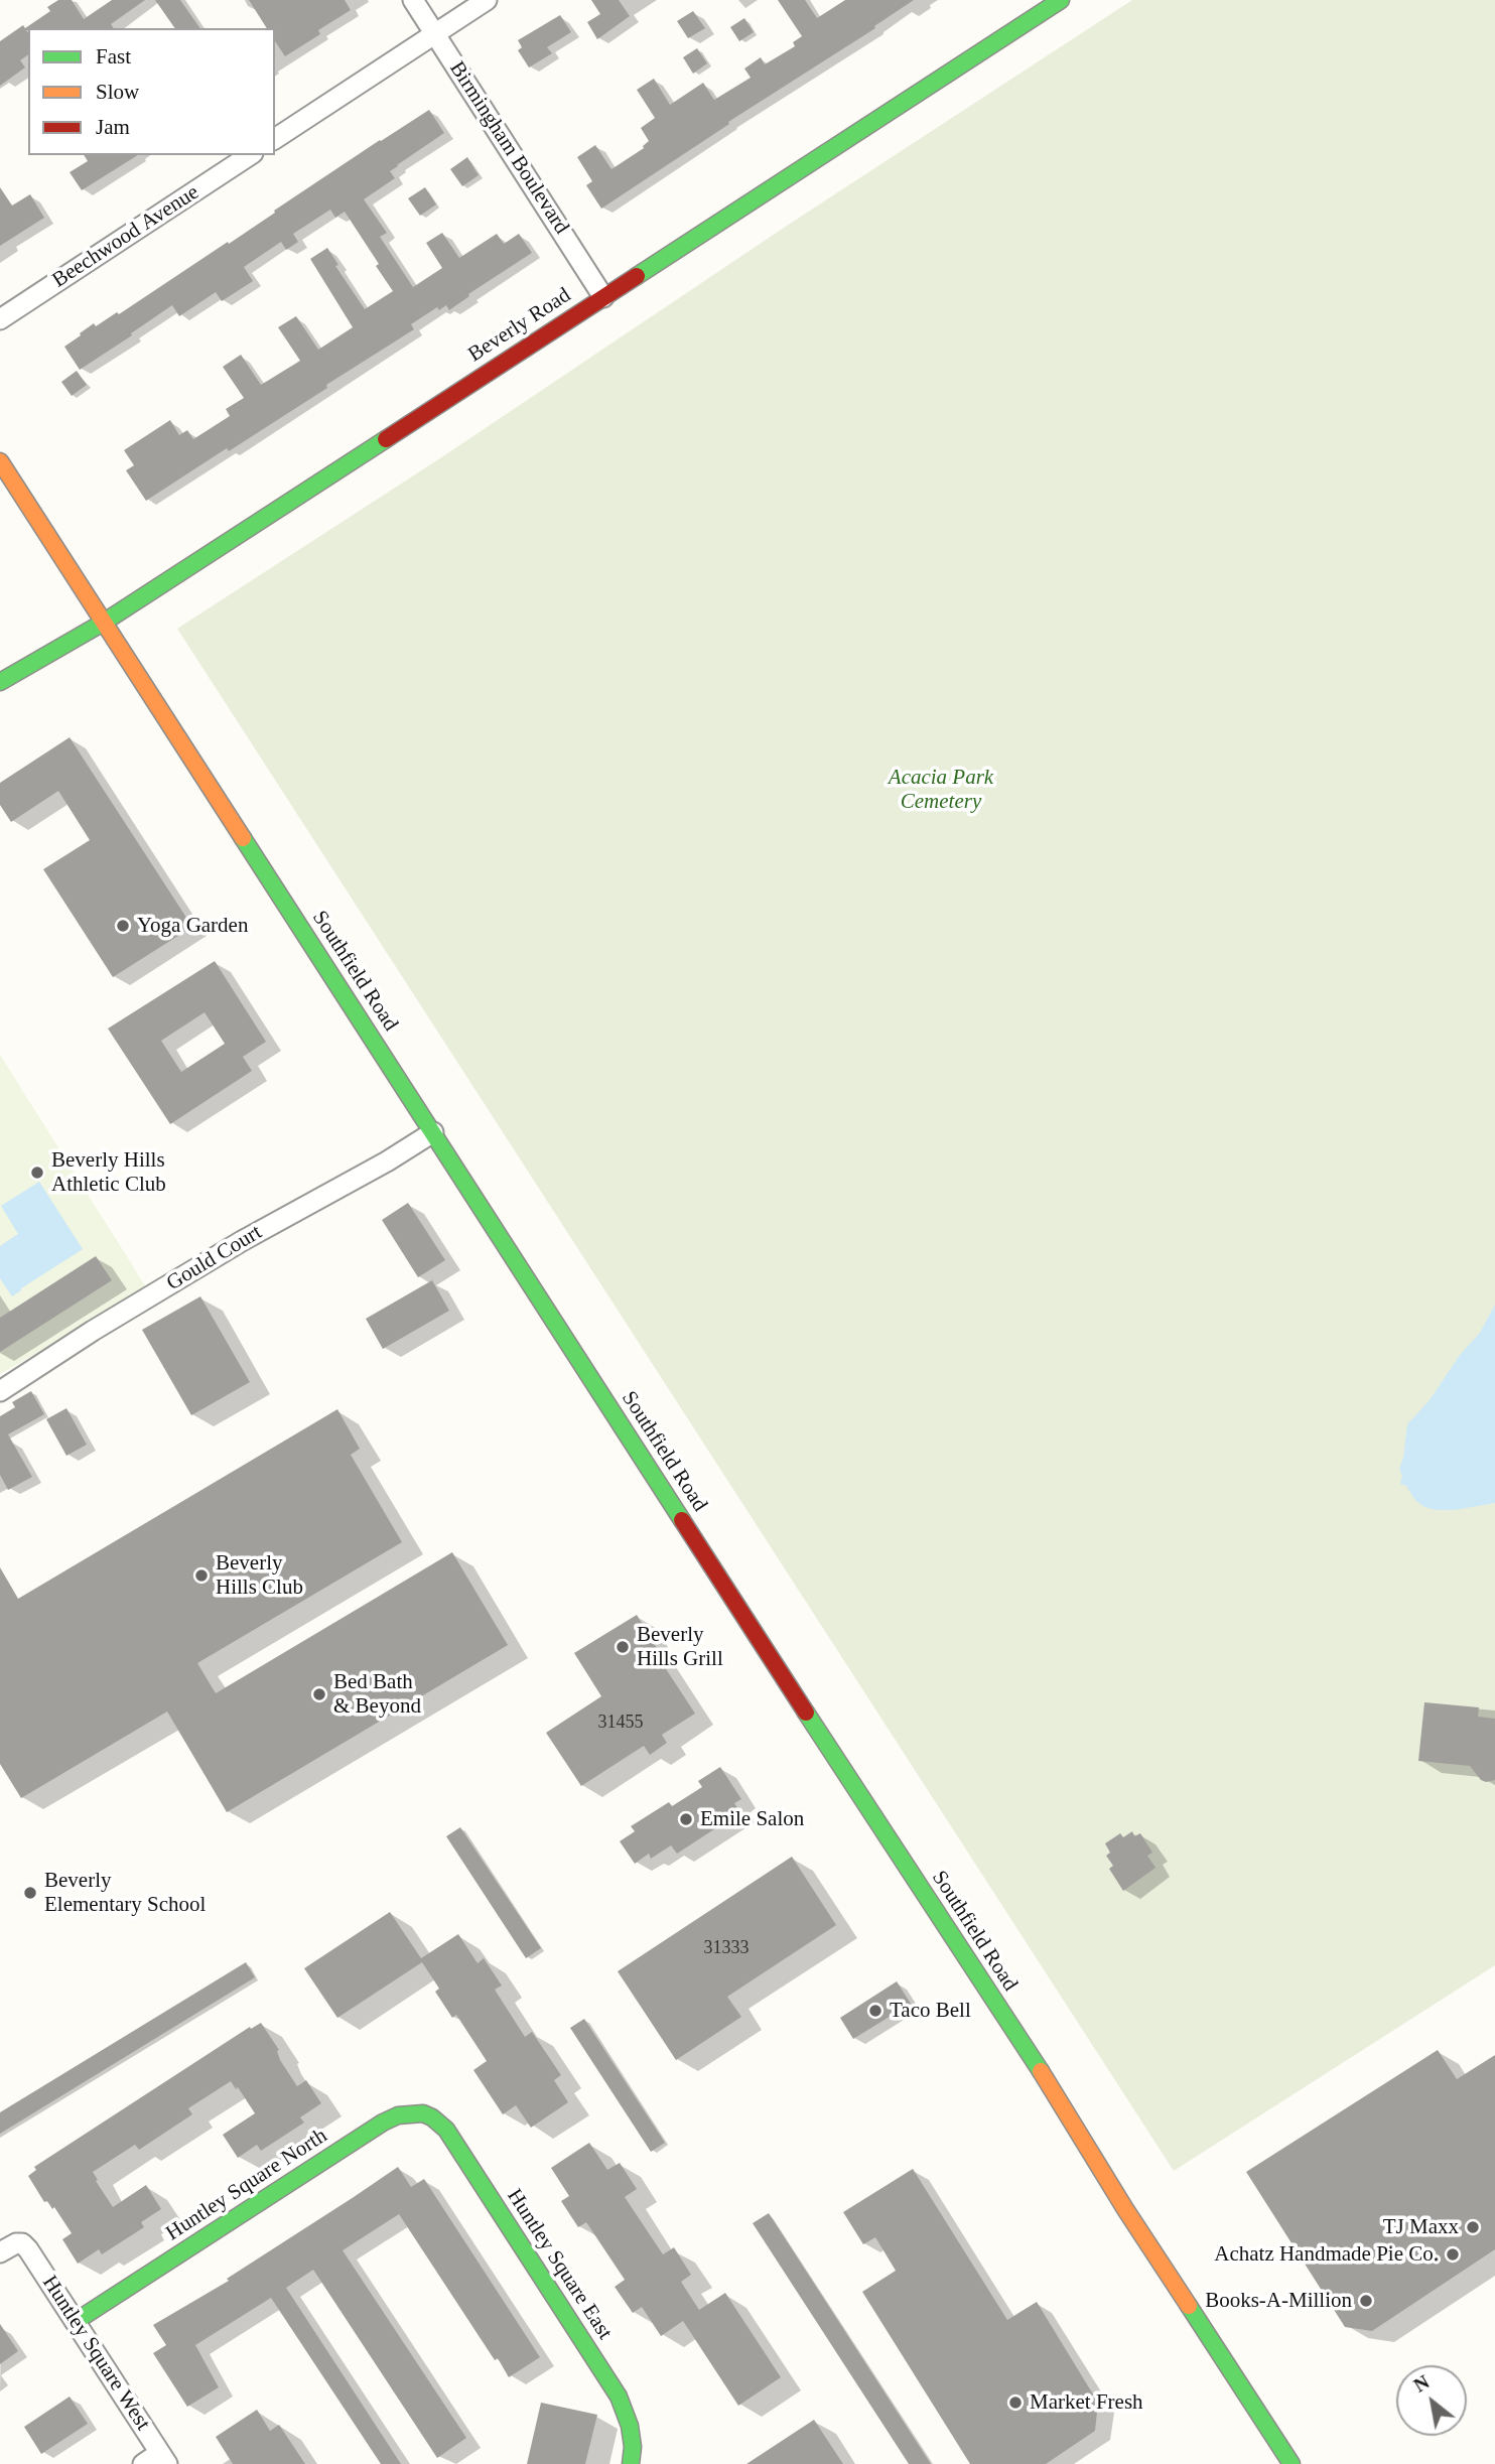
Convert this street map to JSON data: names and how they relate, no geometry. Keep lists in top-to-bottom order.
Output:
{
  "streets": {
    "main road": [
      "Beverly Road",
      "Southfield Road",
      "Huntley Square North",
      "Huntley Square East"
    ],
    "street": [
      "Birmingham Boulevard",
      "Beechwood Avenue",
      "Gould Court",
      "Huntley Square West"
    ]
  },
  "crossings": [
    ["Birmingham Boulevard", "Beverly Road"],
    ["Beverly Road", "Southfield Road"],
    ["Southfield Road", "Gould Court"],
    ["Huntley Square North", "Huntley Square East"],
    ["Huntley Square North", "Huntley Square West"]
  ],
  "parks": ["Acacia Park Cemetery"],
  "places": [
    "Yoga Garden",
    "Beverly Hills Athletic Club",
    "Beverly Hills Club",
    "Beverly Hills Grill",
    "Bed Bath & Beyond",
    "Emile Salon",
    "Beverly Elementary School",
    "Taco Bell",
    "TJ Maxx",
    "Achatz Handmade Pie Co.",
    "Books-A-Million",
    "Market Fresh"
  ],
  "house_numbers": ["31455", "31333"],
  "legend": ["Fast", "Slow", "Jam"],
  "north": "top left"
}
